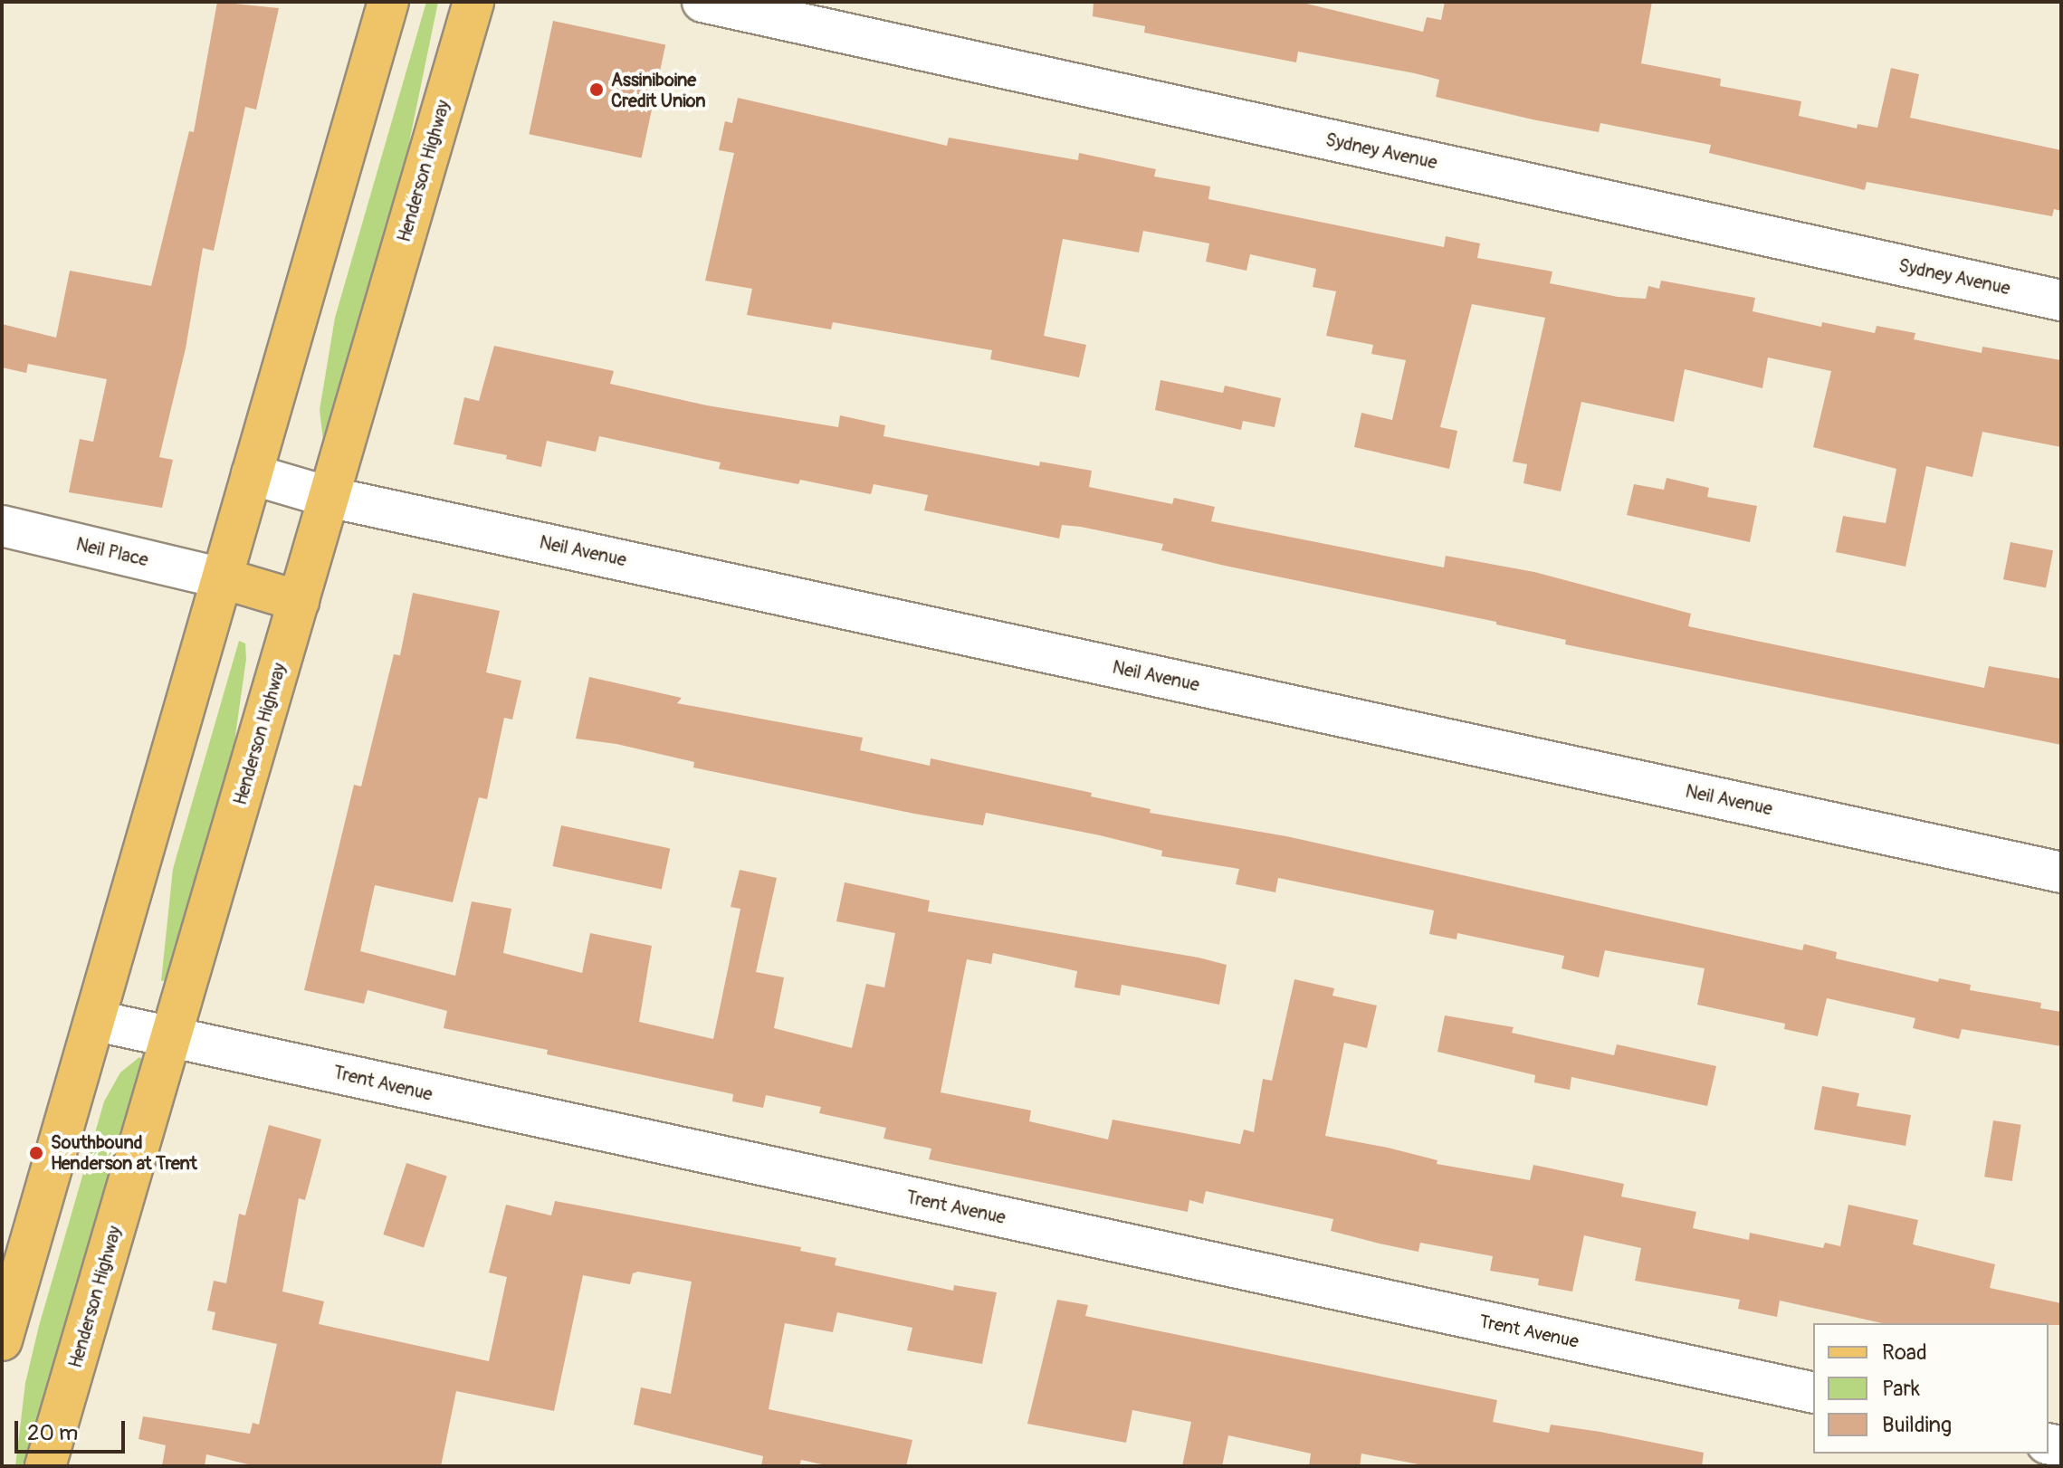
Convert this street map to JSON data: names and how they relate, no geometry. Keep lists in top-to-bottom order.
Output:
{
  "streets": {
    "main road": ["Henderson Highway"],
    "street": [
      "Sydney Avenue",
      "Neil Avenue",
      "Neil Place",
      "Trent Avenue"
    ]
  },
  "crossings": [
    ["Henderson Highway", "Neil Avenue"],
    ["Henderson Highway", "Trent Avenue"]
  ],
  "places": ["Assiniboine Credit Union", "Southbound Henderson at Trent"],
  "legend": ["Road", "Park", "Building"],
  "scale_bar": "20 m"
}
